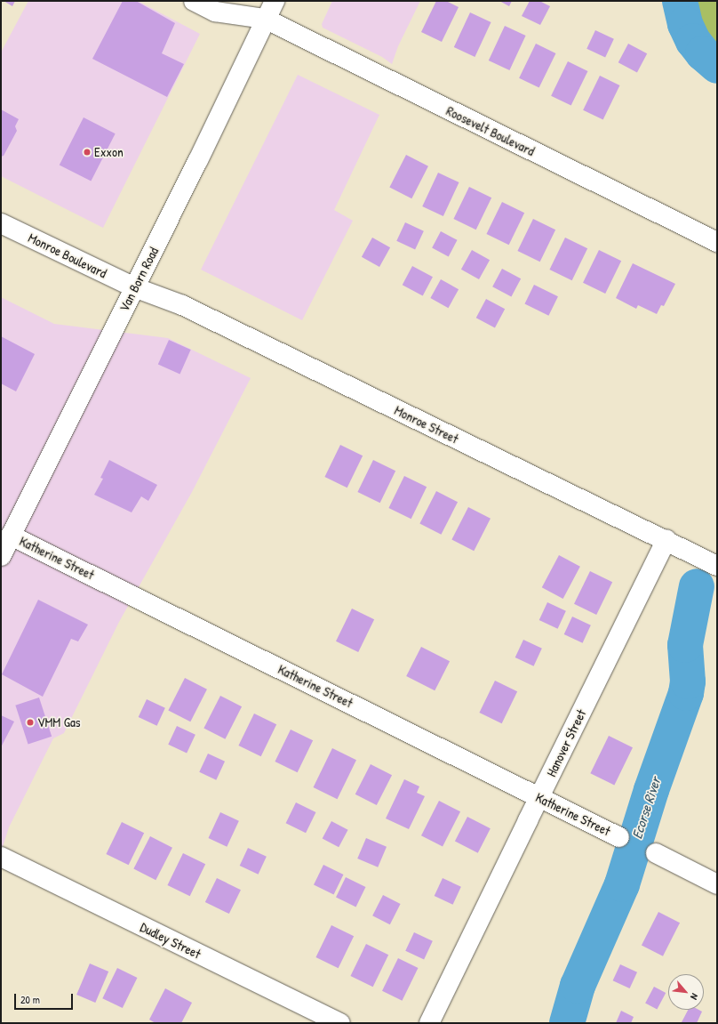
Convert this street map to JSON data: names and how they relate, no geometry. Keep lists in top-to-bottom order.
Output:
{
  "streets": {
    "street": [
      "Roosevelt Boulevard",
      "Monroe Boulevard",
      "Van Born Road",
      "Monroe Street",
      "Katherine Street",
      "Hanover Street",
      "Dudley Street"
    ]
  },
  "crossings": [
    ["Roosevelt Boulevard", "Van Born Road"],
    ["Monroe Boulevard", "Van Born Road"],
    ["Monroe Boulevard", "Monroe Street"],
    ["Van Born Road", "Monroe Street"],
    ["Van Born Road", "Katherine Street"],
    ["Monroe Street", "Hanover Street"],
    ["Katherine Street", "Hanover Street"]
  ],
  "water": ["Ecorse River"],
  "places": ["Exxon", "VMM Gas"],
  "scale_bar": "20 m",
  "north": "bottom right"
}
